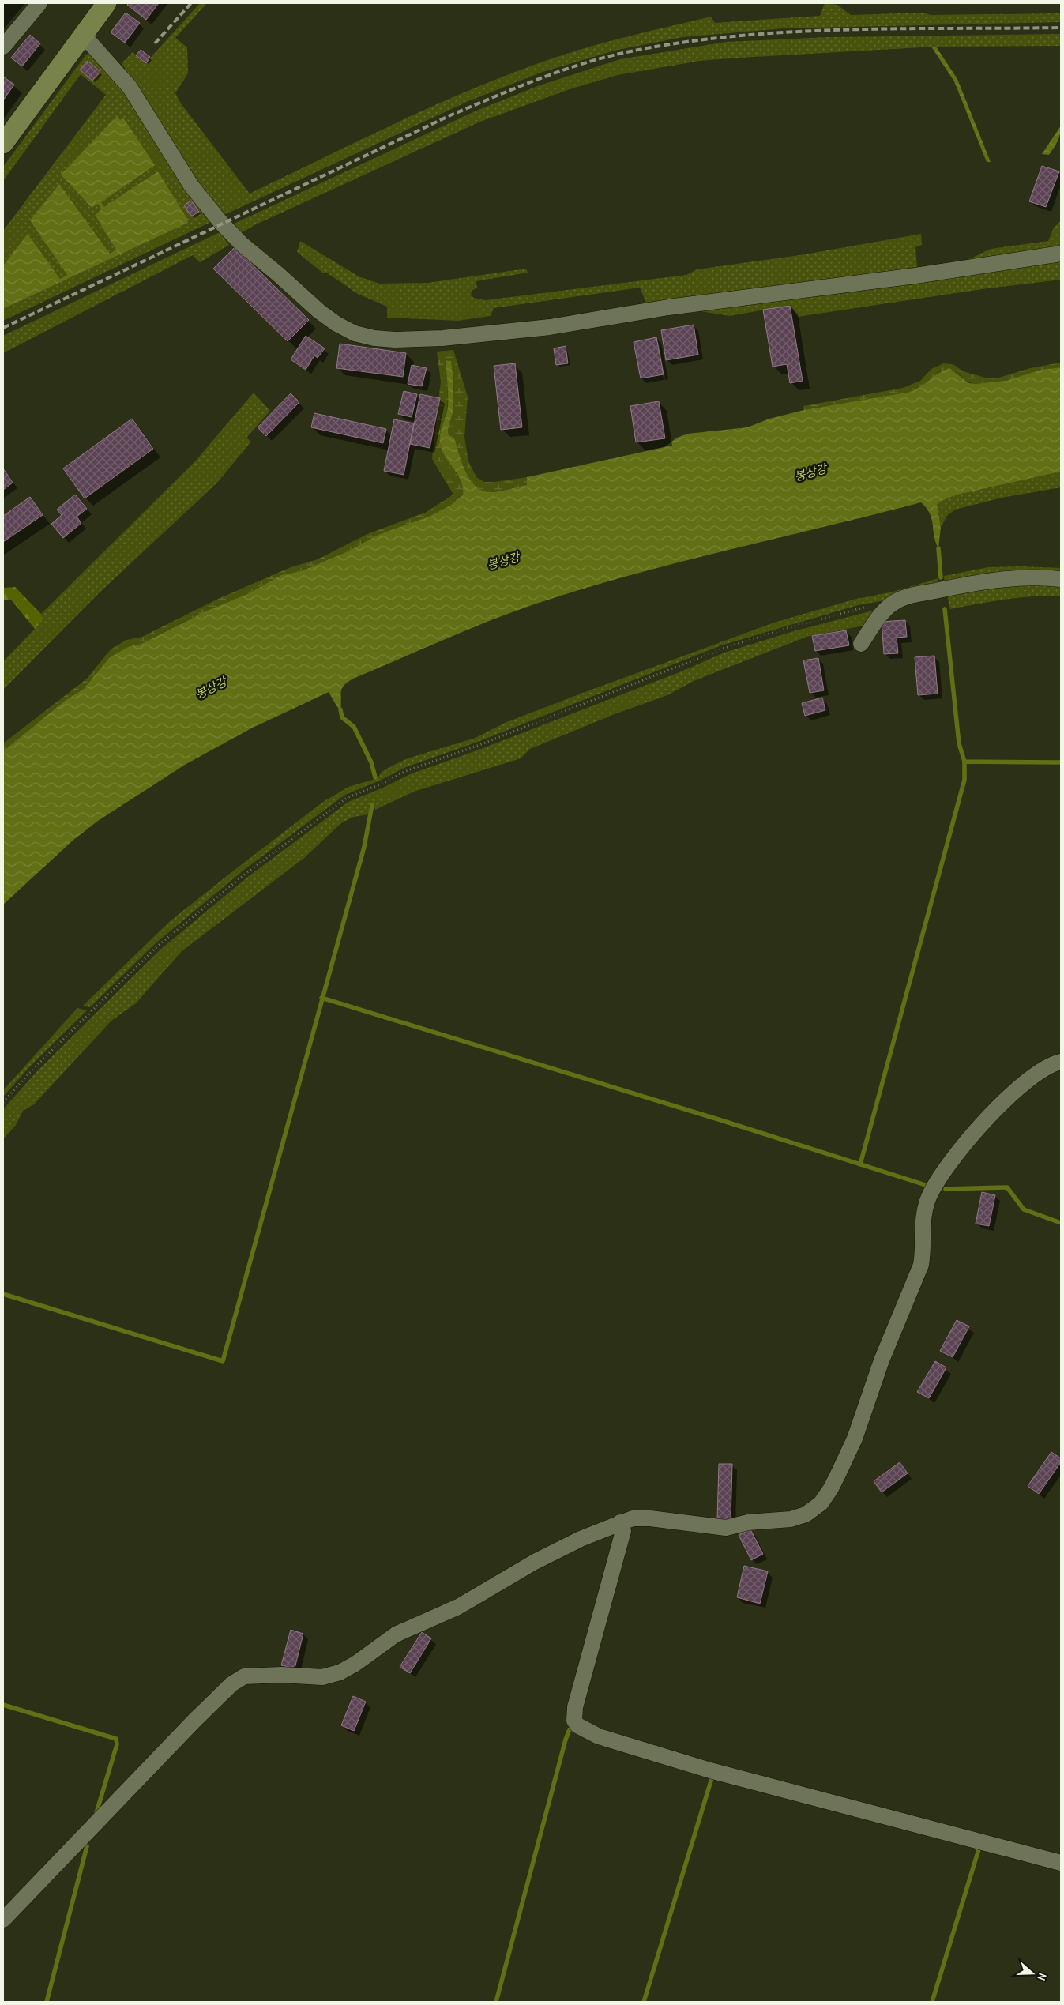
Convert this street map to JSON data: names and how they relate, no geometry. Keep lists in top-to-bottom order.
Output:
{
  "water": ["봉상강"],
  "north": "right"
}
